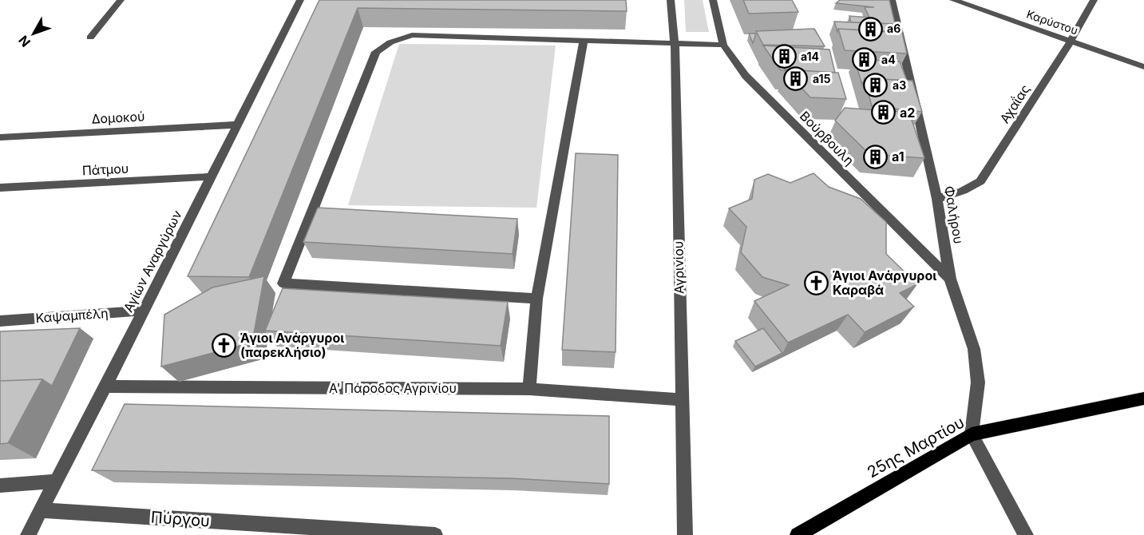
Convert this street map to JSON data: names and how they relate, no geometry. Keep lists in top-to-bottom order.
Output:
{
  "streets": {
    "main road": ["25ης Μαρτίου"],
    "street": [
      "Καρύστου",
      "Αχαΐας",
      "Δομοκού",
      "Βούρβουλη",
      "Πάτμου",
      "Φαλήρου",
      "Αγίων Αναργύρων",
      "Αγρινίου",
      "Καψαμπέλη",
      "Α' Πάροδος Αγρινίου",
      "Πύργου"
    ]
  },
  "crossings": [
    ["Καρύστου", "Αχαΐας"],
    ["Αχαΐας", "Φαλήρου"],
    ["Δομοκού", "Αγίων Αναργύρων"],
    ["Βούρβουλη", "Φαλήρου"],
    ["Πάτμου", "Αγίων Αναργύρων"],
    ["Φαλήρου", "25ης Μαρτίου"],
    ["Αγίων Αναργύρων", "Καψαμπέλη"],
    ["Αγίων Αναργύρων", "Α' Πάροδος Αγρινίου"],
    ["Αγίων Αναργύρων", "Πύργου"],
    ["Αγρινίου", "Α' Πάροδος Αγρινίου"]
  ],
  "places": {
    "building": [
      "a6",
      "a14",
      "a4",
      "a15",
      "a3",
      "a2",
      "a1"
    ],
    "church": ["Άγιοι Ανάργυροι Καραβά", "Άγιοι Ανάργυροι (παρεκλήσιο)"]
  },
  "north": "bottom left"
}
